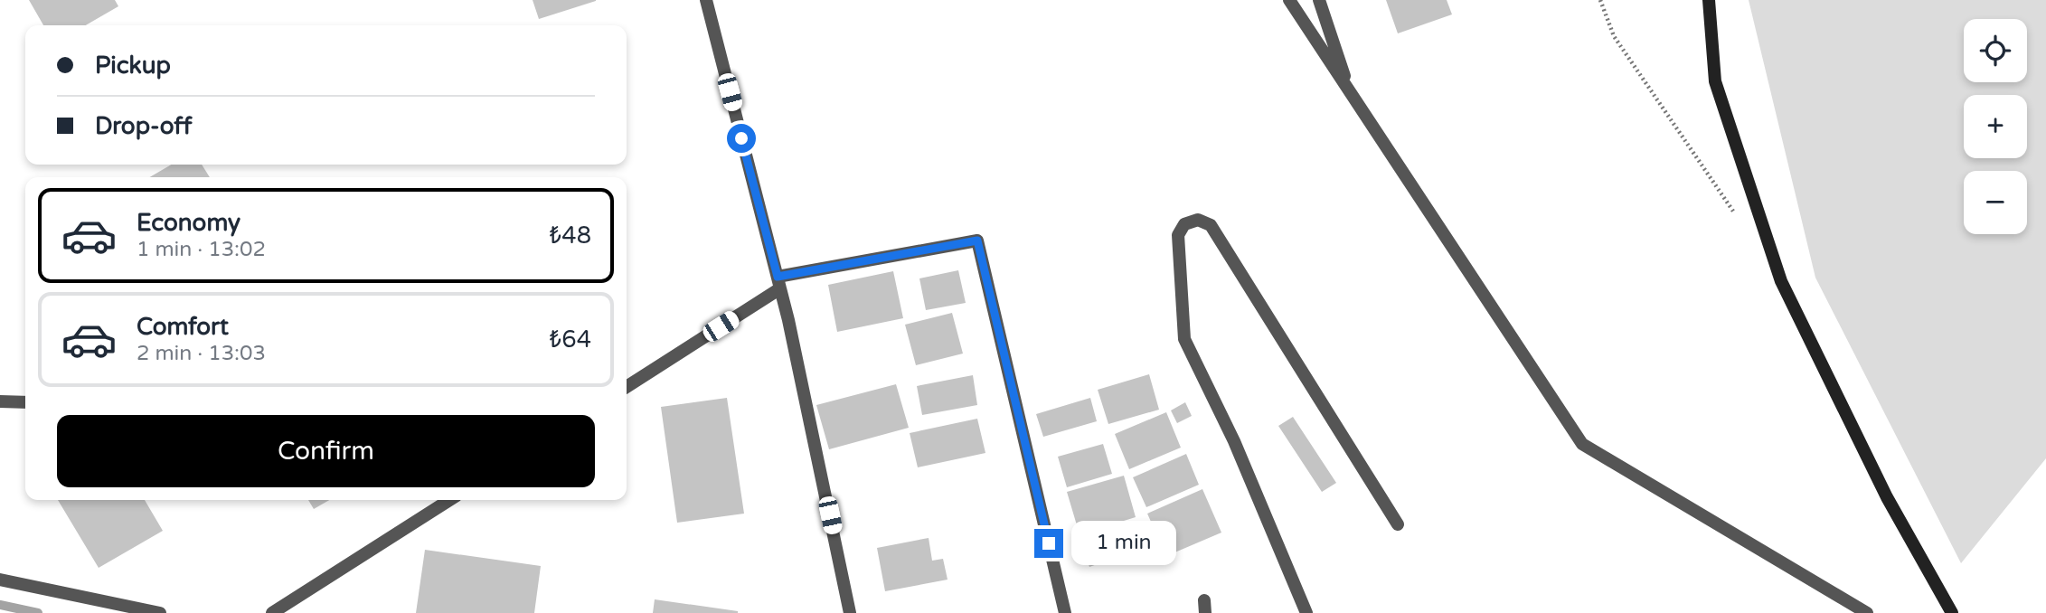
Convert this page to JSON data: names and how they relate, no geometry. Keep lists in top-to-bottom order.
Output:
{
  "page": {
    "map_buttons": ["+", "−"],
    "banner": ["Pickup", "Drop-off"],
    "list": [
      {
        "name": "Economy",
        "note": "1 min · 13:02",
        "value": "₺48"
      },
      {
        "name": "Comfort",
        "note": "2 min · 13:03",
        "value": "₺64"
      }
    ],
    "buttons": "Confirm",
    "bubble": "1 min"
  }
}
